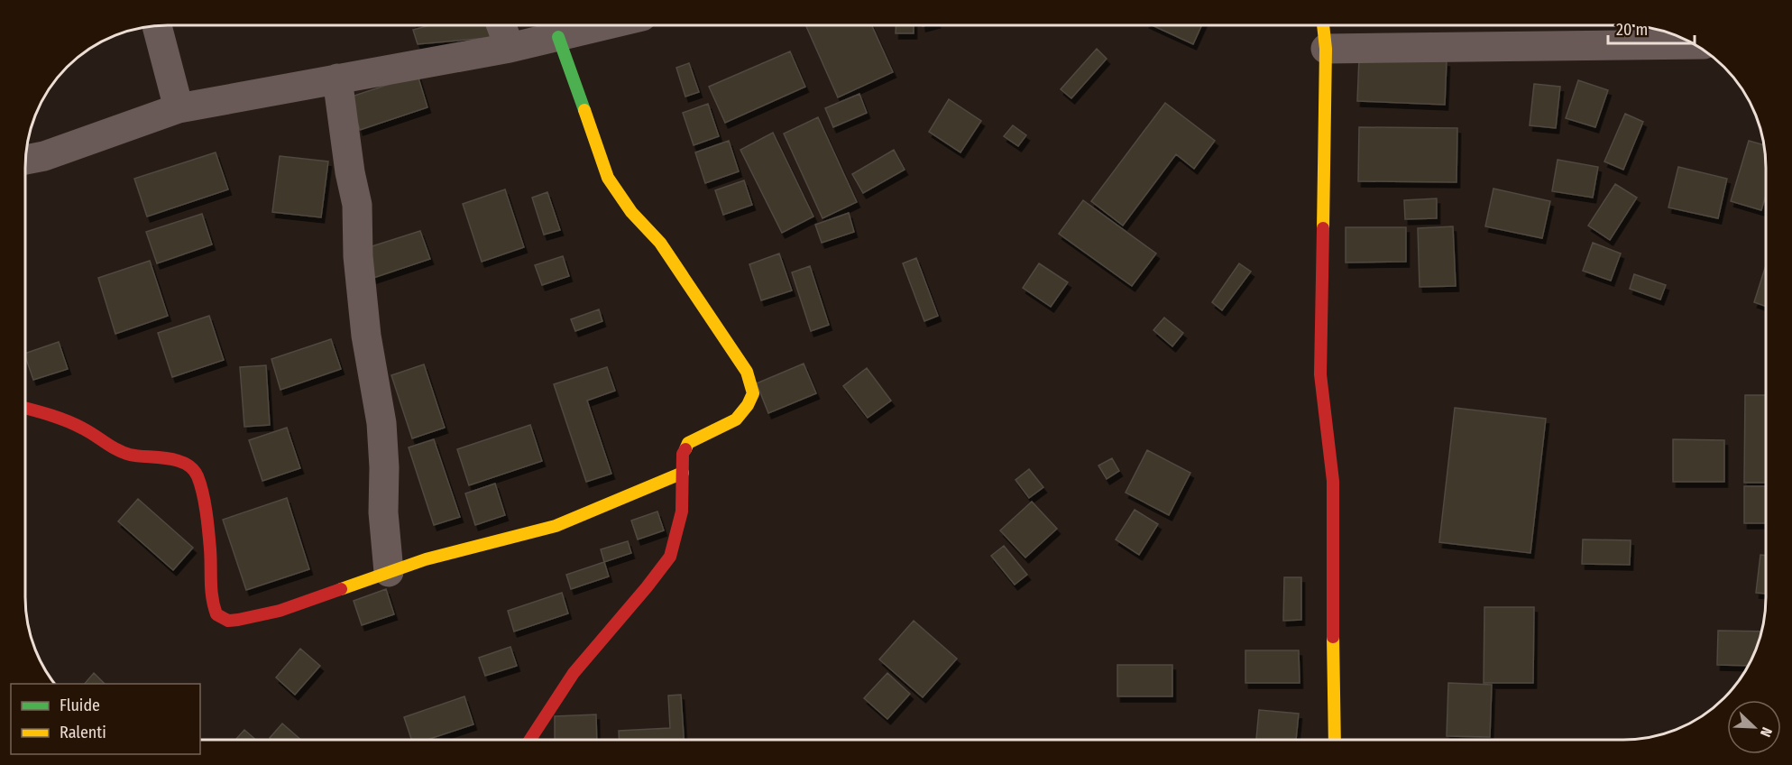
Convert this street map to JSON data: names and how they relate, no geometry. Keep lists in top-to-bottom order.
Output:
{
  "legend": ["Fluide", "Ralenti"],
  "scale_bar": "20 m",
  "north": "bottom right"
}
